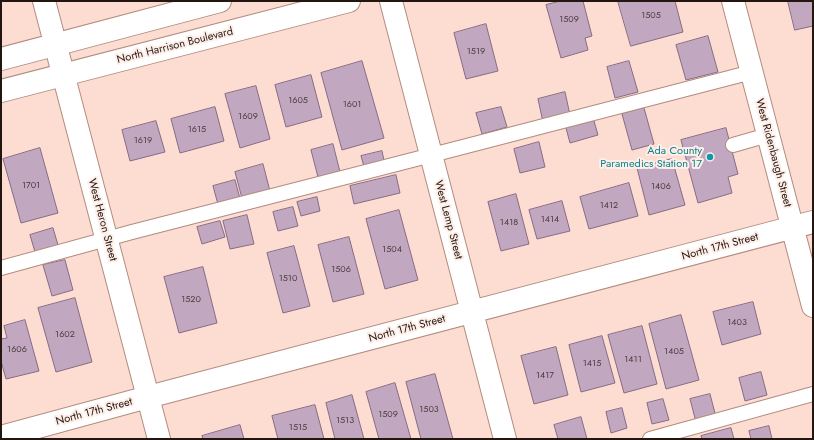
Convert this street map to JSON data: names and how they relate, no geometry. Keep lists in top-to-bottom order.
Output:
{
  "streets": {
    "street": [
      "North Harrison Boulevard",
      "West Ridenbaugh Street",
      "West Heron Street",
      "West Lemp Street",
      "North 17th Street"
    ]
  },
  "crossings": [
    ["North Harrison Boulevard", "West Heron Street"],
    ["West Ridenbaugh Street", "North 17th Street"],
    ["West Heron Street", "North 17th Street"],
    ["West Lemp Street", "North 17th Street"]
  ],
  "places": ["Ada County Paramedics Station 17"],
  "house_numbers": [
    "1505",
    "1509",
    "1519",
    "1605",
    "1601",
    "1609",
    "1615",
    "1619",
    "1701",
    "1406",
    "1412",
    "1414",
    "1418",
    "1504",
    "1506",
    "1510",
    "1520",
    "1403",
    "1602",
    "1606",
    "1405",
    "1411",
    "1415",
    "1417",
    "1503",
    "1509",
    "1513",
    "1515"
  ]
}
